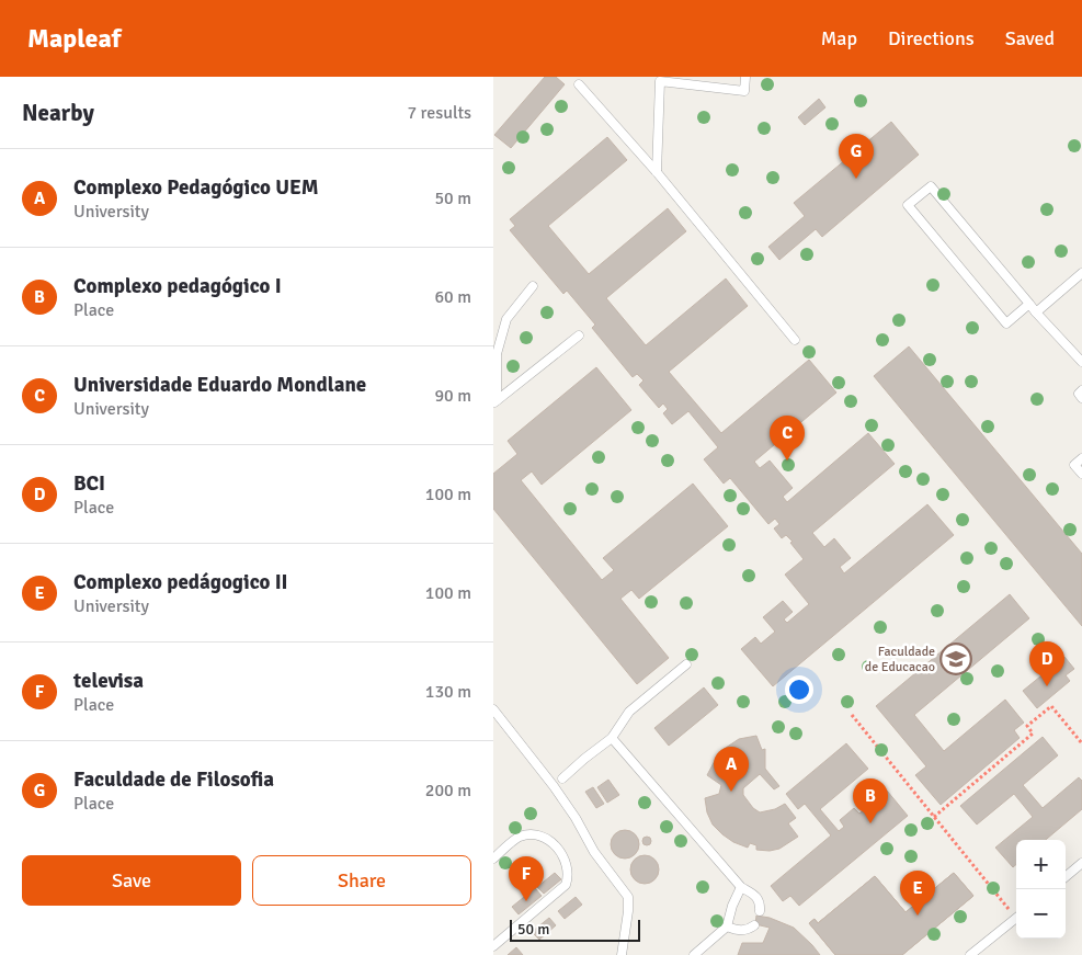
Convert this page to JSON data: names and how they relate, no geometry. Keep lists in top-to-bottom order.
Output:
{
  "places": {
    "school or university": ["Faculdade de Educacao"]
  },
  "scale_bar": "50 m",
  "page": {
    "header": "Mapleaf",
    "nav": ["Map", "Directions", "Saved"],
    "heading": ["Nearby", "7 results"],
    "pins": [
      "G",
      "C",
      "D",
      "A",
      "B",
      "F",
      "E"
    ],
    "list": [
      {
        "mark": "A",
        "name": "Complexo Pedagógico UEM",
        "note": "University",
        "value": "50 m"
      },
      {
        "mark": "B",
        "name": "Complexo pedagógico I",
        "note": "Place",
        "value": "60 m"
      },
      {
        "mark": "C",
        "name": "Universidade Eduardo Mondlane",
        "note": "University",
        "value": "90 m"
      },
      {
        "mark": "D",
        "name": "BCI",
        "note": "Place",
        "value": "100 m"
      },
      {
        "mark": "E",
        "name": "Complexo pedágogico II",
        "note": "University",
        "value": "100 m"
      },
      {
        "mark": "F",
        "name": "televisa",
        "note": "Place",
        "value": "130 m"
      },
      {
        "mark": "G",
        "name": "Faculdade de Filosofia",
        "note": "Place",
        "value": "200 m"
      }
    ],
    "buttons": ["Save", "Share"],
    "map_buttons": ["+", "−"],
    "scale": "50 m"
  }
}
